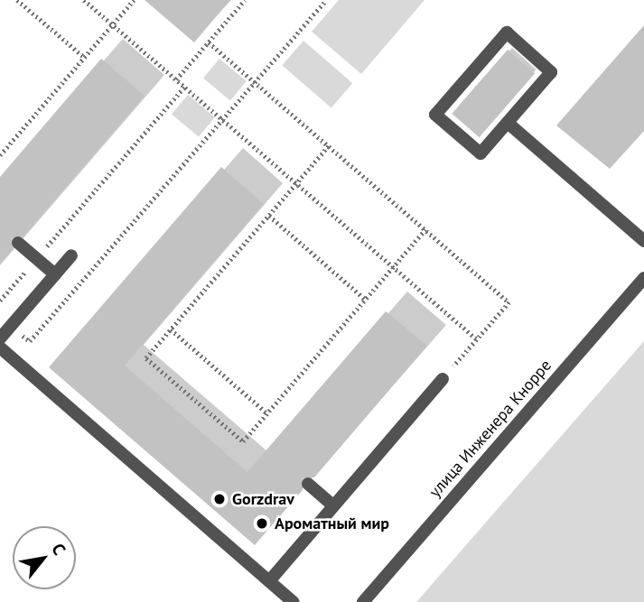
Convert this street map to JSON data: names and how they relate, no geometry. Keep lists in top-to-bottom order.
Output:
{
  "streets": {
    "street": ["улица Инженера Кнорре"]
  },
  "places": ["Gorzdrav", "Ароматный мир"],
  "north": "top right"
}
